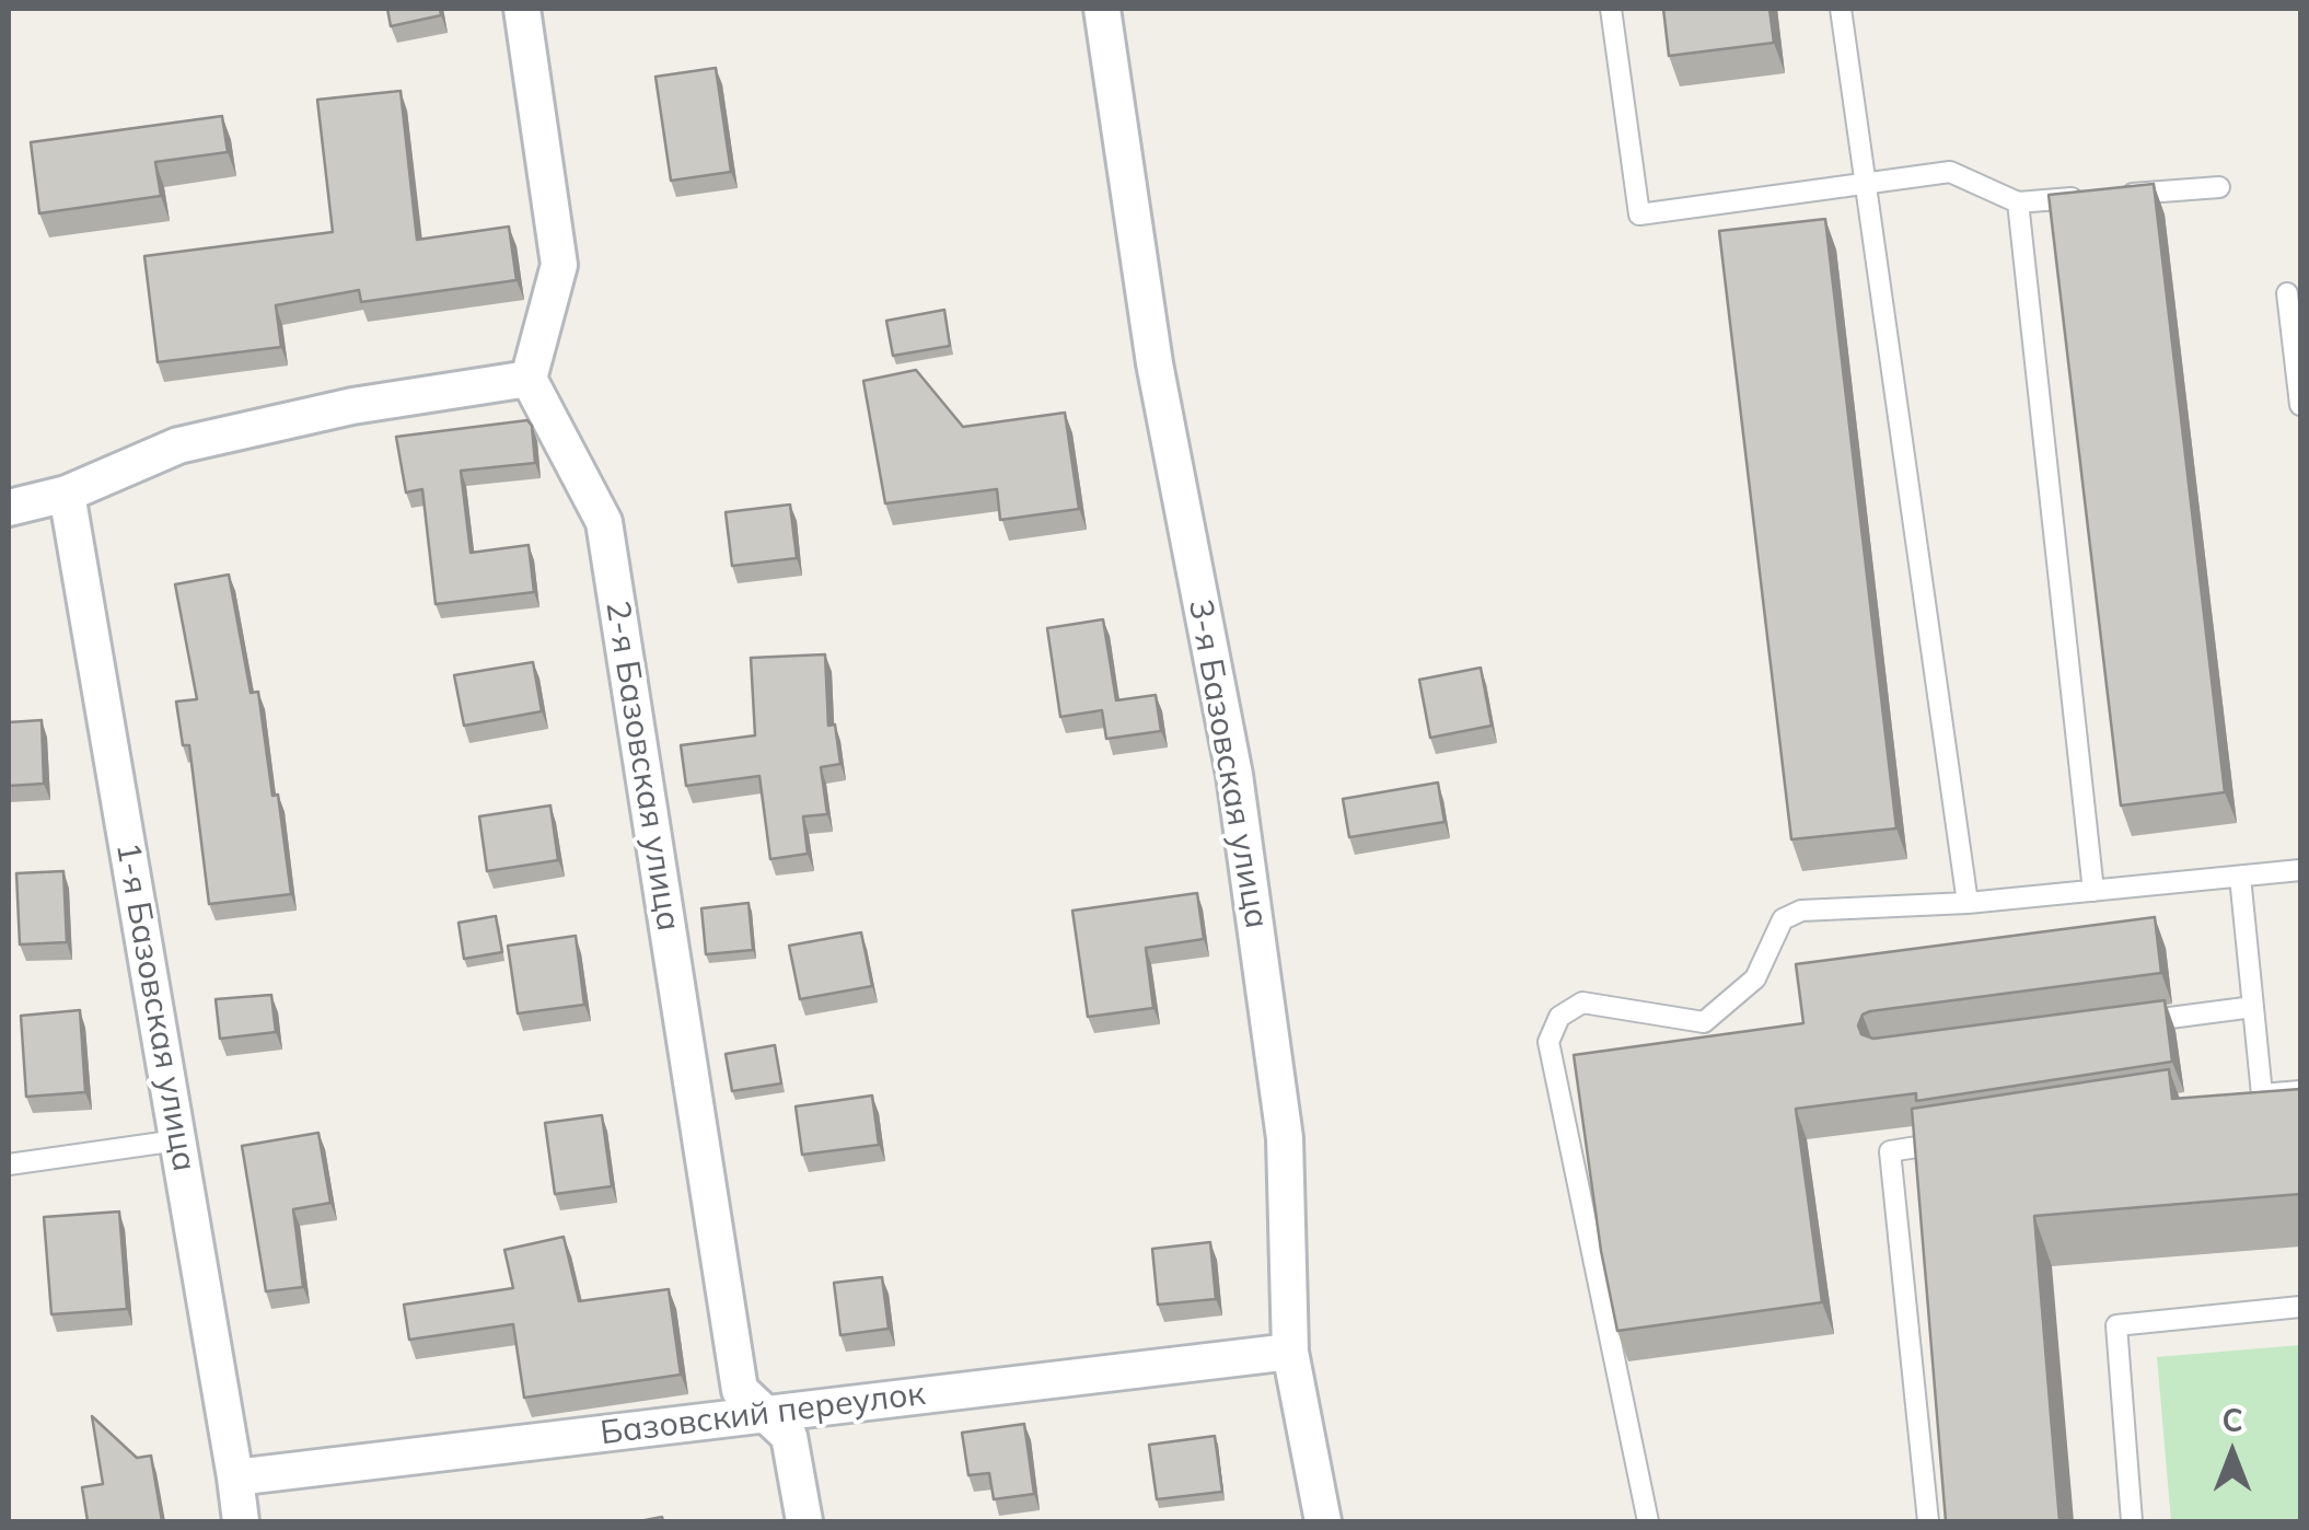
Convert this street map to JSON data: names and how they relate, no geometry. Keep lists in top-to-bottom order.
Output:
{
  "streets": {
    "street": [
      "3-я Базовская улица",
      "2-я Базовская улица",
      "1-я Базовская улица",
      "Базовский переулок"
    ]
  },
  "crossings": [
    ["3-я Базовская улица", "Базовский переулок"],
    ["2-я Базовская улица", "Базовский переулок"],
    ["1-я Базовская улица", "Базовский переулок"]
  ],
  "north": "top"
}
